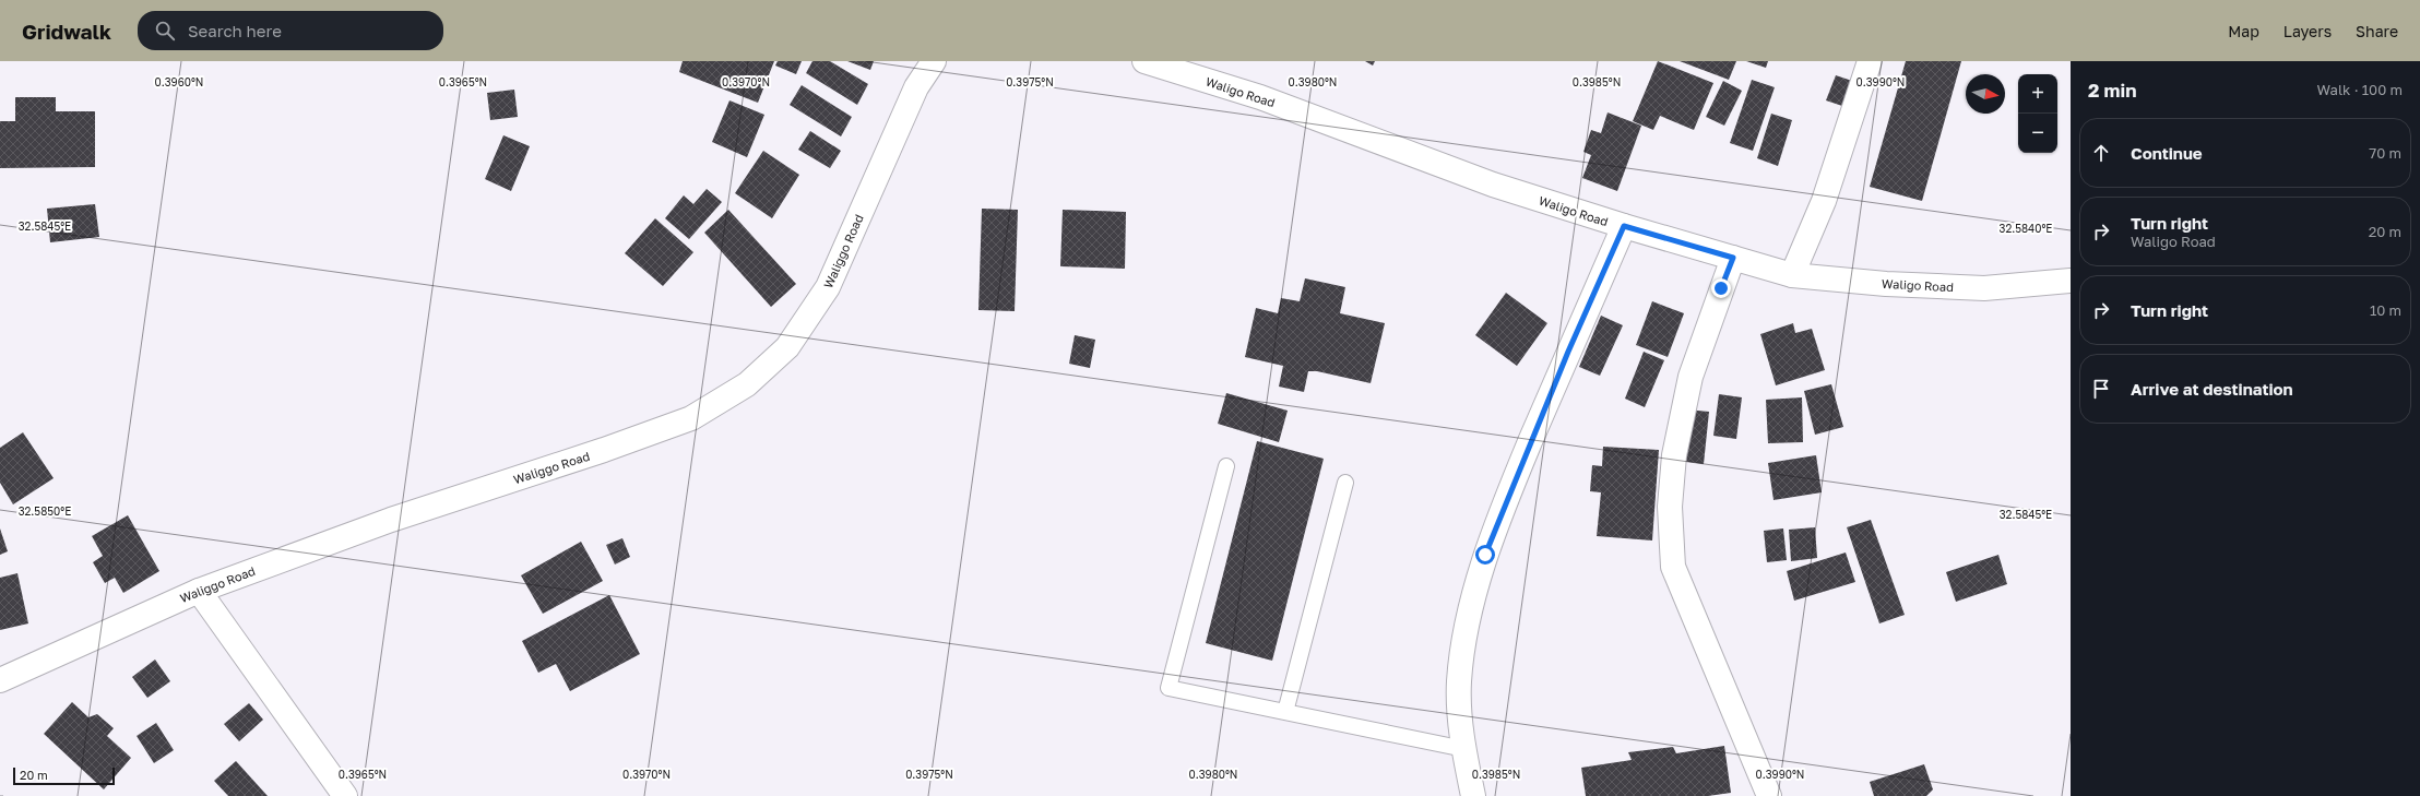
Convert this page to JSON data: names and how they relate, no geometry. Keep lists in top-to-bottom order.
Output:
{
  "streets": {
    "street": ["Waligo Road", "Waliggo Road"]
  },
  "scale_bar": "20 m",
  "north": "right",
  "page": {
    "header": "Gridwalk",
    "search": "Search here",
    "nav": ["Map", "Layers", "Share"],
    "heading": ["2 min", "Walk · 100 m"],
    "map_buttons": ["+", "−"],
    "list": [
      ["Continue", "70 m"],
      ["Turn right", "Waligo Road", "20 m"],
      ["Turn right", "10 m"],
      "Arrive at destination"
    ],
    "scale": "20 m"
  },
  "coordinates": [
    "0.3960°N",
    "0.3965°N",
    "0.3970°N",
    "0.3975°N",
    "0.3980°N",
    "0.3985°N",
    "0.3990°N",
    "32.5845°E",
    "32.5840°E",
    "32.5850°E"
  ]
}
